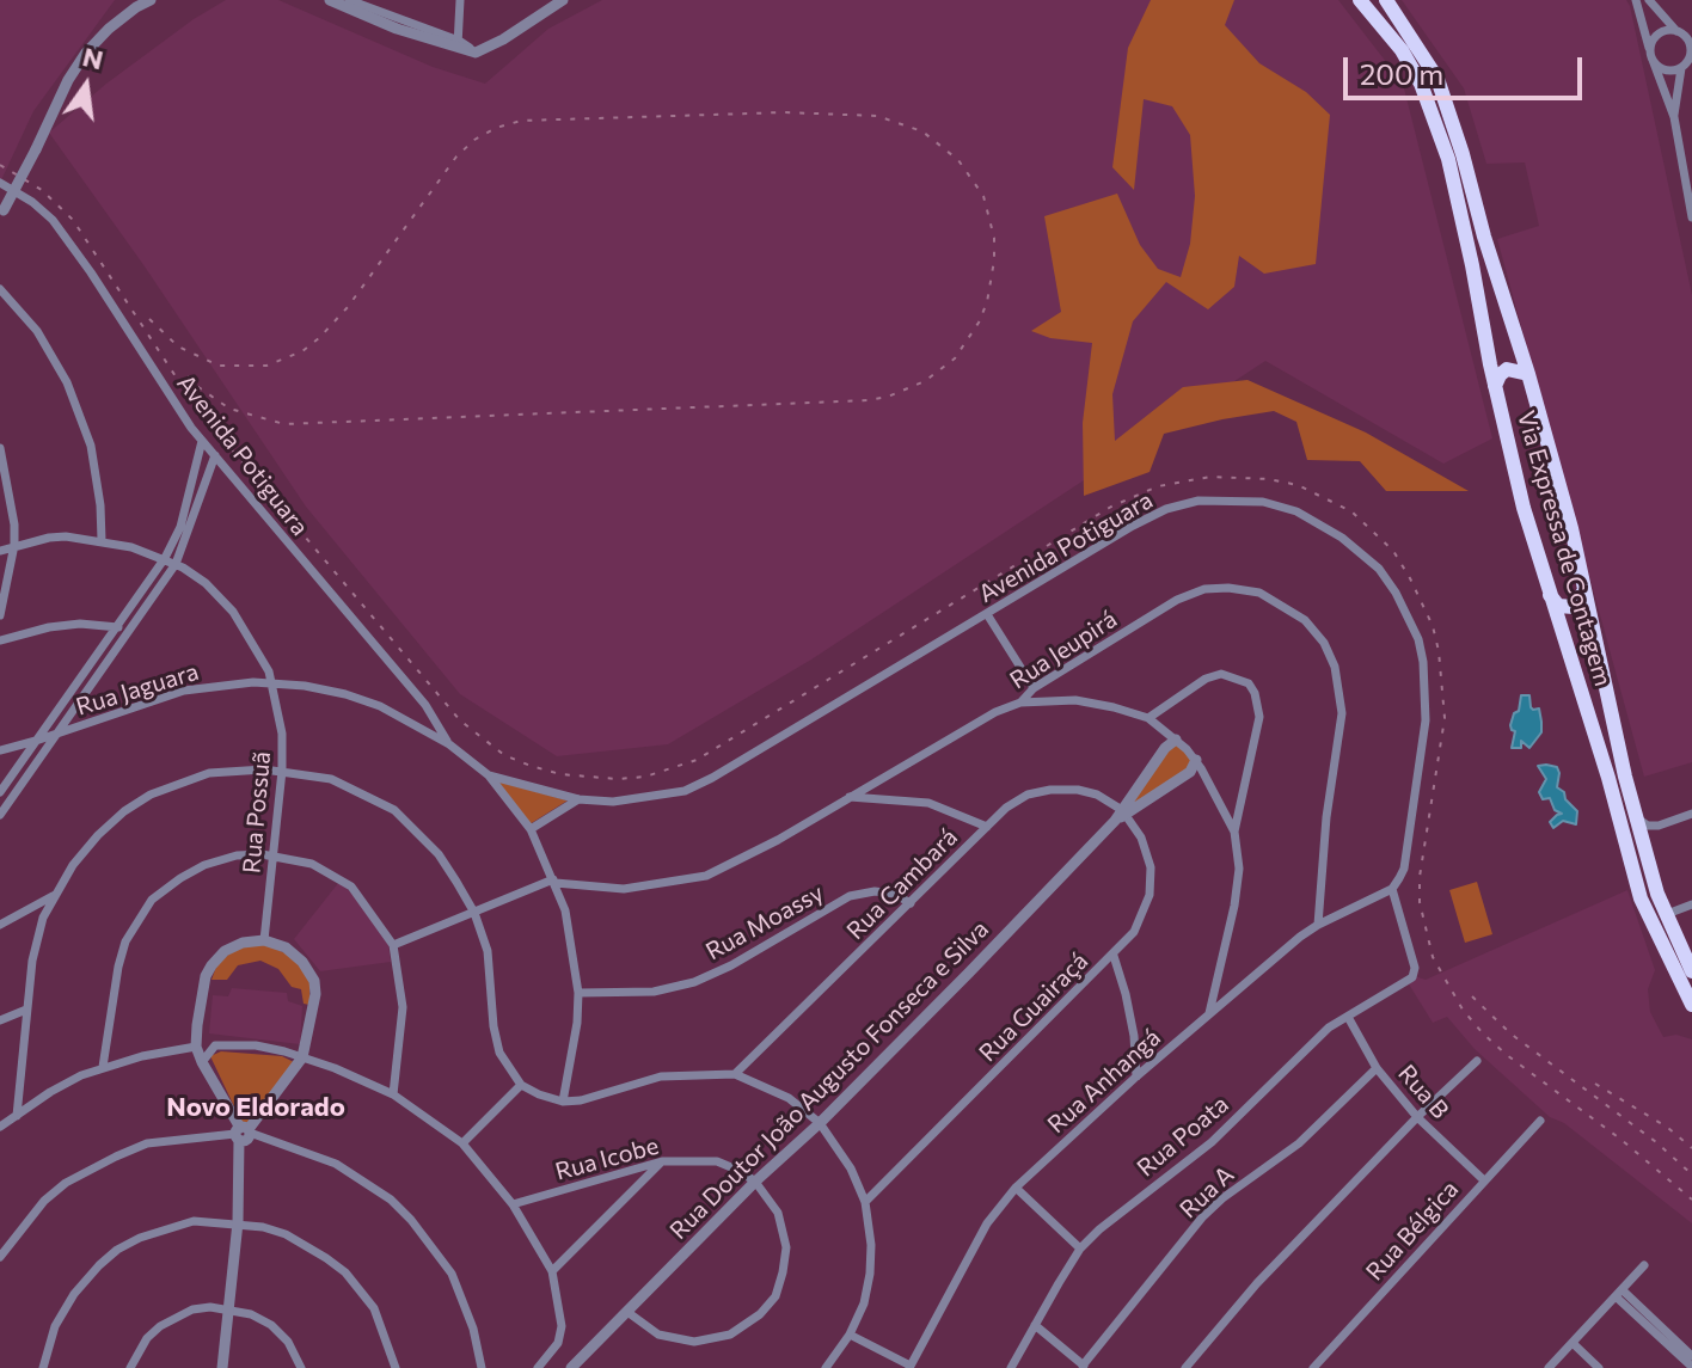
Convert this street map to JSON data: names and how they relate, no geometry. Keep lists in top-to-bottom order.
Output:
{
  "streets": {
    "highway": ["Via Expressa de Contagem"],
    "street": [
      "Avenida Potiguara",
      "Rua Jeupirá",
      "Rua Jaguara",
      "Rua Possuã",
      "Rua Cambará",
      "Rua Moassy",
      "Rua Guairaçá",
      "Rua Doutor João Augusto Fonseca e Silva",
      "Rua Anhangá",
      "Rua B",
      "Rua Poata",
      "Rua Icobe",
      "Rua A",
      "Rua Bélgica"
    ]
  },
  "crossings": [
    ["Avenida Potiguara", "Rua Jaguara"],
    ["Avenida Potiguara", "Rua Anhangá"],
    ["Avenida Potiguara", "Rua Poata"],
    ["Rua Jeupirá", "Rua Jaguara"],
    ["Rua Jeupirá", "Rua Anhangá"],
    ["Rua Jaguara", "Rua Possuã"],
    ["Rua Jaguara", "Rua Moassy"],
    ["Rua Cambará", "Rua Moassy"],
    ["Rua Cambará", "Rua Guairaçá"],
    ["Rua Cambará", "Rua Doutor João Augusto Fonseca e Silva"],
    ["Rua Guairaçá", "Rua Doutor João Augusto Fonseca e Silva"],
    ["Rua Doutor João Augusto Fonseca e Silva", "Rua Icobe"],
    ["Rua Anhangá", "Rua Poata"],
    ["Rua B", "Rua Poata"],
    ["Rua B", "Rua A"],
    ["Rua B", "Rua Bélgica"]
  ],
  "districts": ["Novo Eldorado"],
  "scale_bar": "200 m",
  "north": "top"
}
